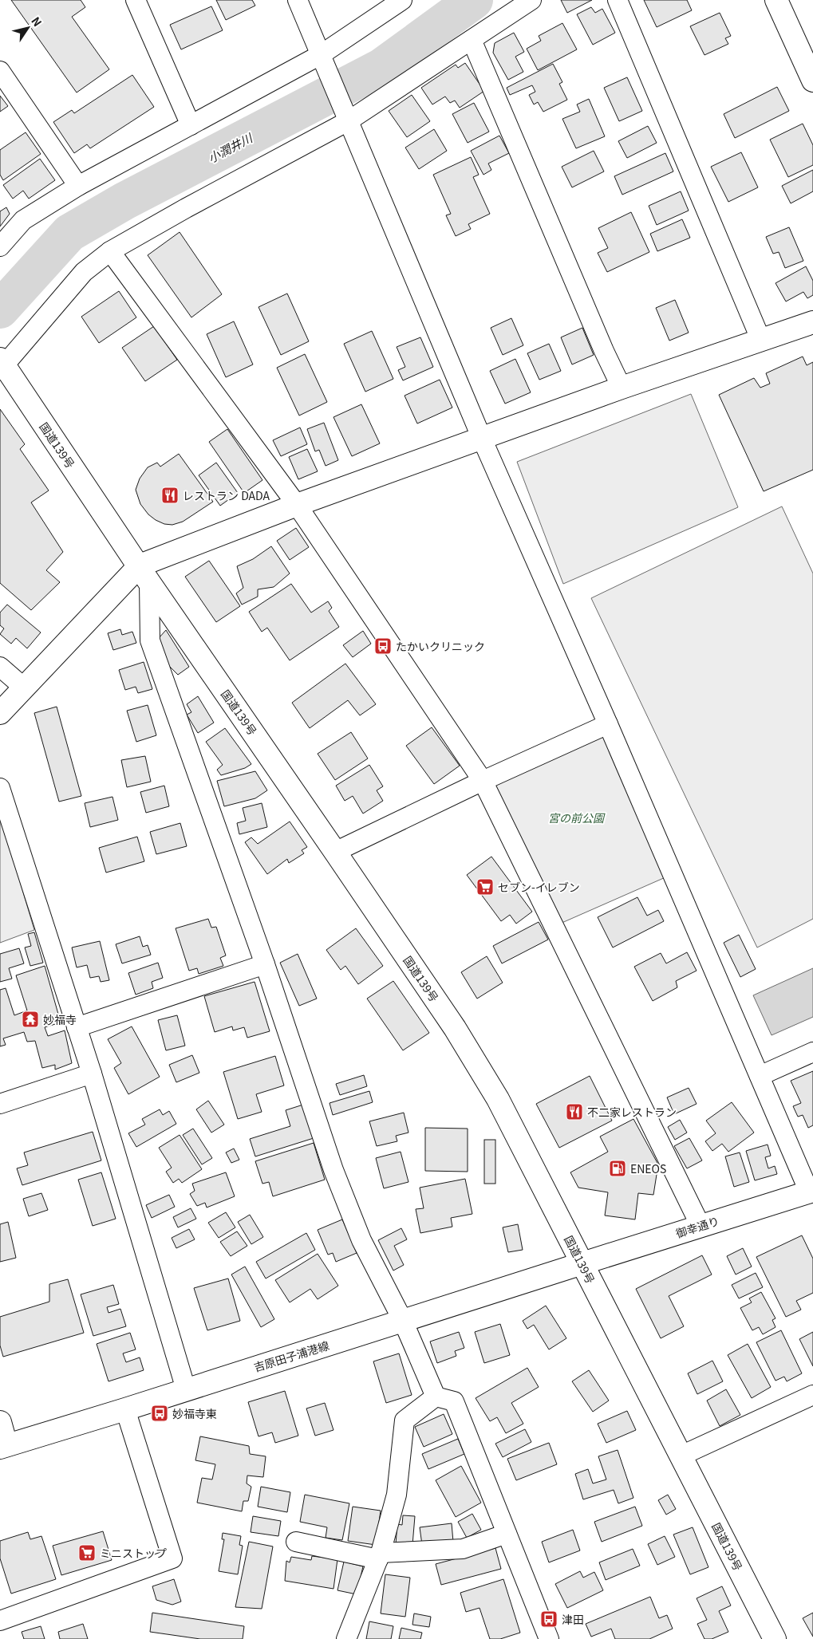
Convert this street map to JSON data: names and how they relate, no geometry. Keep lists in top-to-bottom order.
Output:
{
  "streets": {
    "main road": ["国道139号", "御幸通り", "吉原田子浦港線"]
  },
  "crossings": [
    ["国道139号", "御幸通り"],
    ["国道139号", "吉原田子浦港線"],
    ["御幸通り", "吉原田子浦港線"]
  ],
  "water": ["小潤井川"],
  "parks": ["宮の前公園"],
  "places": {
    "restaurant": ["レストラン DADA", "不二家レストラン"],
    "bus stop": ["たかいクリニック", "妙福寺東", "津田"],
    "supermarket": ["セブン-イレブン", "ミニストップ"],
    "temple": ["妙福寺"],
    "fuel station": ["ENEOS"]
  },
  "north": "top right"
}
